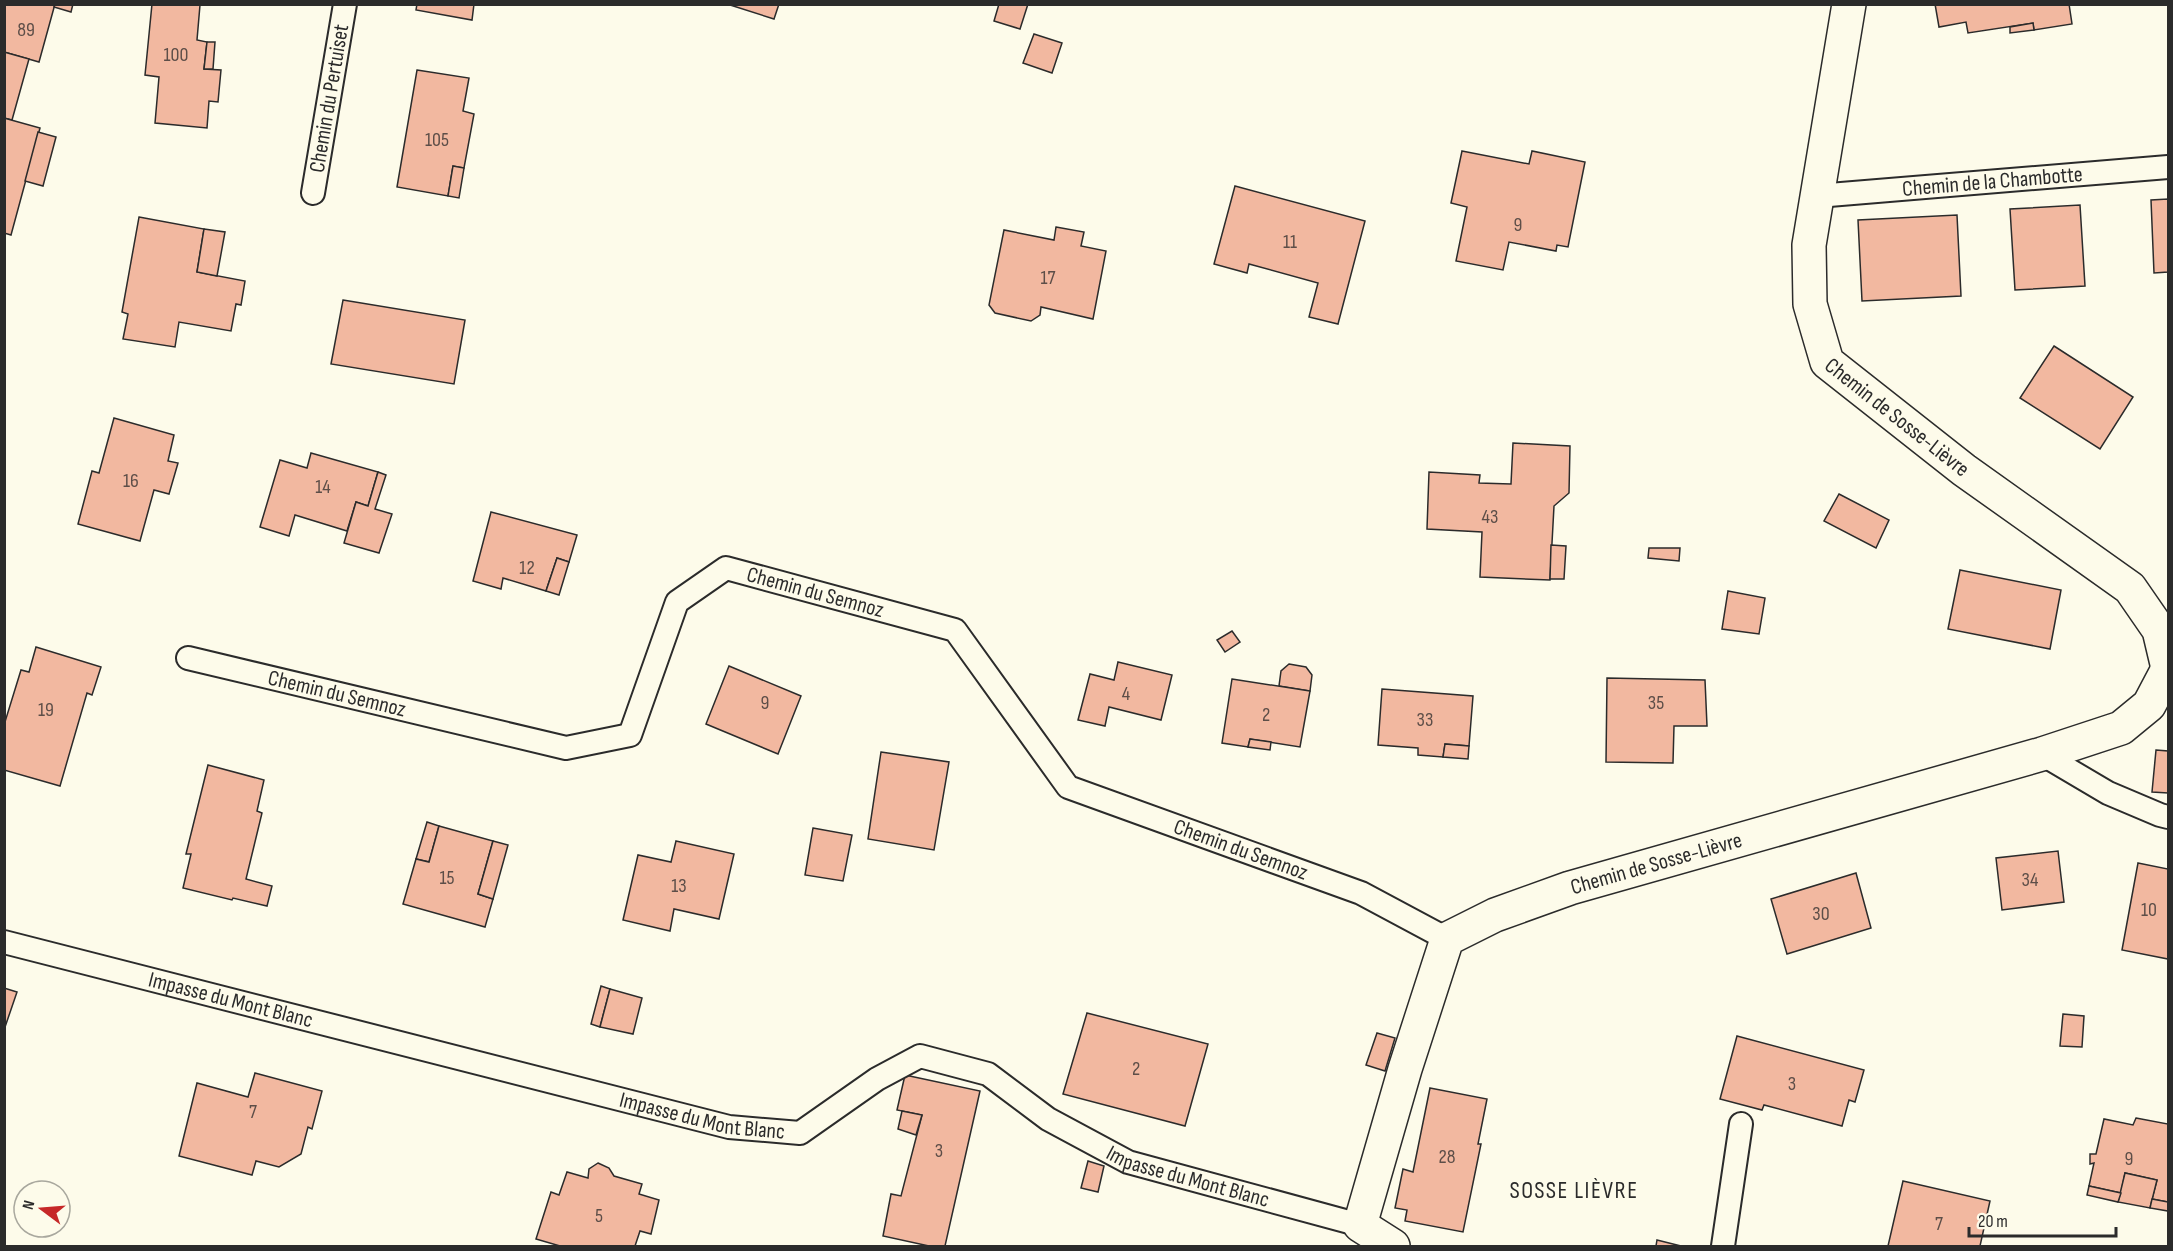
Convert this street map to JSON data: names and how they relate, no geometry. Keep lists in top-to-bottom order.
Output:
{
  "streets": {
    "street": ["Chemin de Sosse-Lièvre"],
    "lane": [
      "Chemin du Pertuiset",
      "Chemin de la Chambotte",
      "Chemin du Semnoz",
      "Impasse du Mont Blanc"
    ]
  },
  "crossings": [
    ["Chemin de la Chambotte", "Chemin de Sosse-Lièvre"],
    ["Chemin de Sosse-Lièvre", "Chemin du Semnoz"]
  ],
  "districts": ["SOSSE LIÈVRE"],
  "house_numbers": [
    "89",
    "100",
    "105",
    "9",
    "11",
    "17",
    "16",
    "14",
    "43",
    "12",
    "4",
    "9",
    "35",
    "19",
    "2",
    "33",
    "15",
    "34",
    "13",
    "10",
    "30",
    "2",
    "3",
    "7",
    "3",
    "28",
    "9",
    "5",
    "7"
  ],
  "scale_bar": "20 m",
  "north": "left"
}
